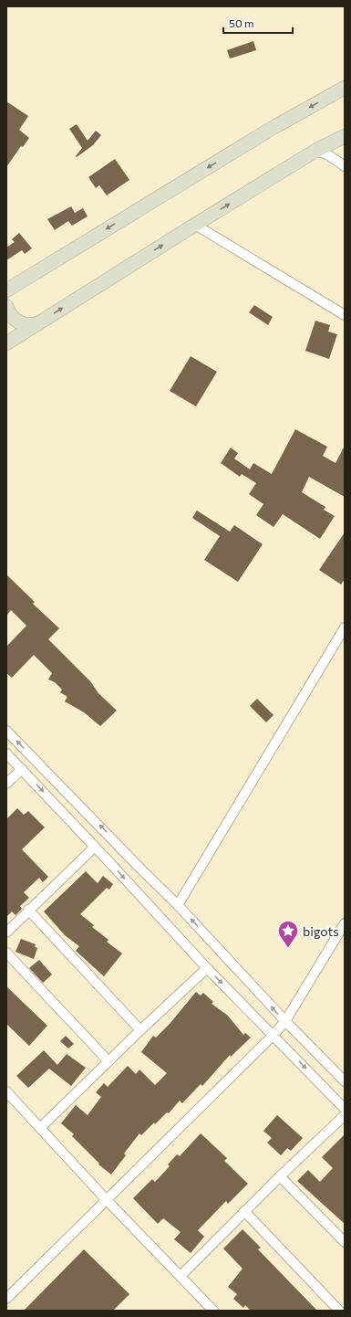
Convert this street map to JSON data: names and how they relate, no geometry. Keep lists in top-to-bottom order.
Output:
{
  "places": {
    "place": ["bigots"]
  },
  "scale_bar": "50 m"
}
